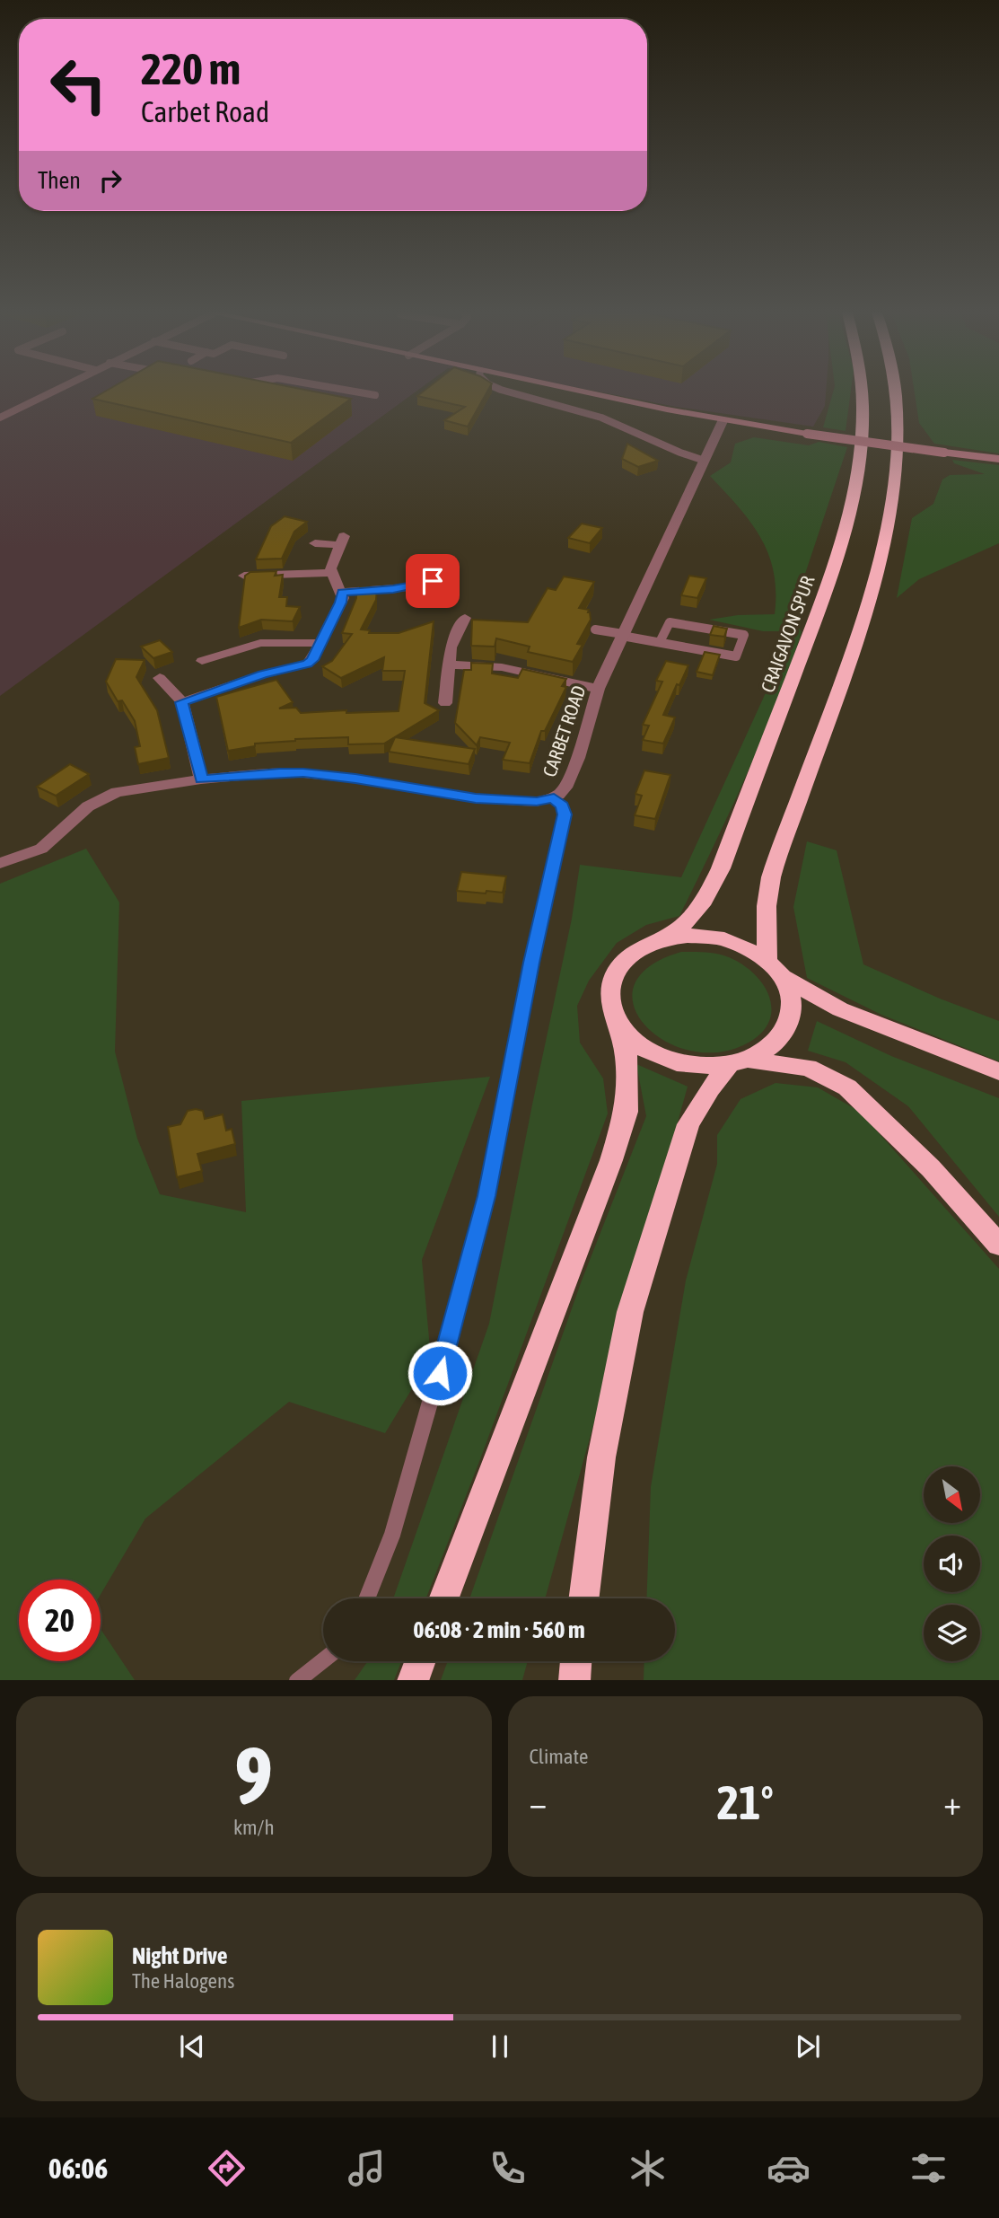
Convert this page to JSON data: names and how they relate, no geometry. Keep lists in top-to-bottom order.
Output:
{
  "streets": {
    "highway": ["CRAIGAVON SPUR"],
    "street": ["CARBET ROAD"]
  },
  "north": "bottom right",
  "page": {
    "turn": ["220 m", "Carbet Road"],
    "then": "Then",
    "limit": "20",
    "trip": "06:08 · 2 min · 560 m",
    "tile": [
      ["9", "km/h"],
      "Climate"
    ],
    "heat": ["−", "21°", "+"],
    "song": ["Night Drive", "The Halogens"],
    "tabs": "06:06"
  }
}
